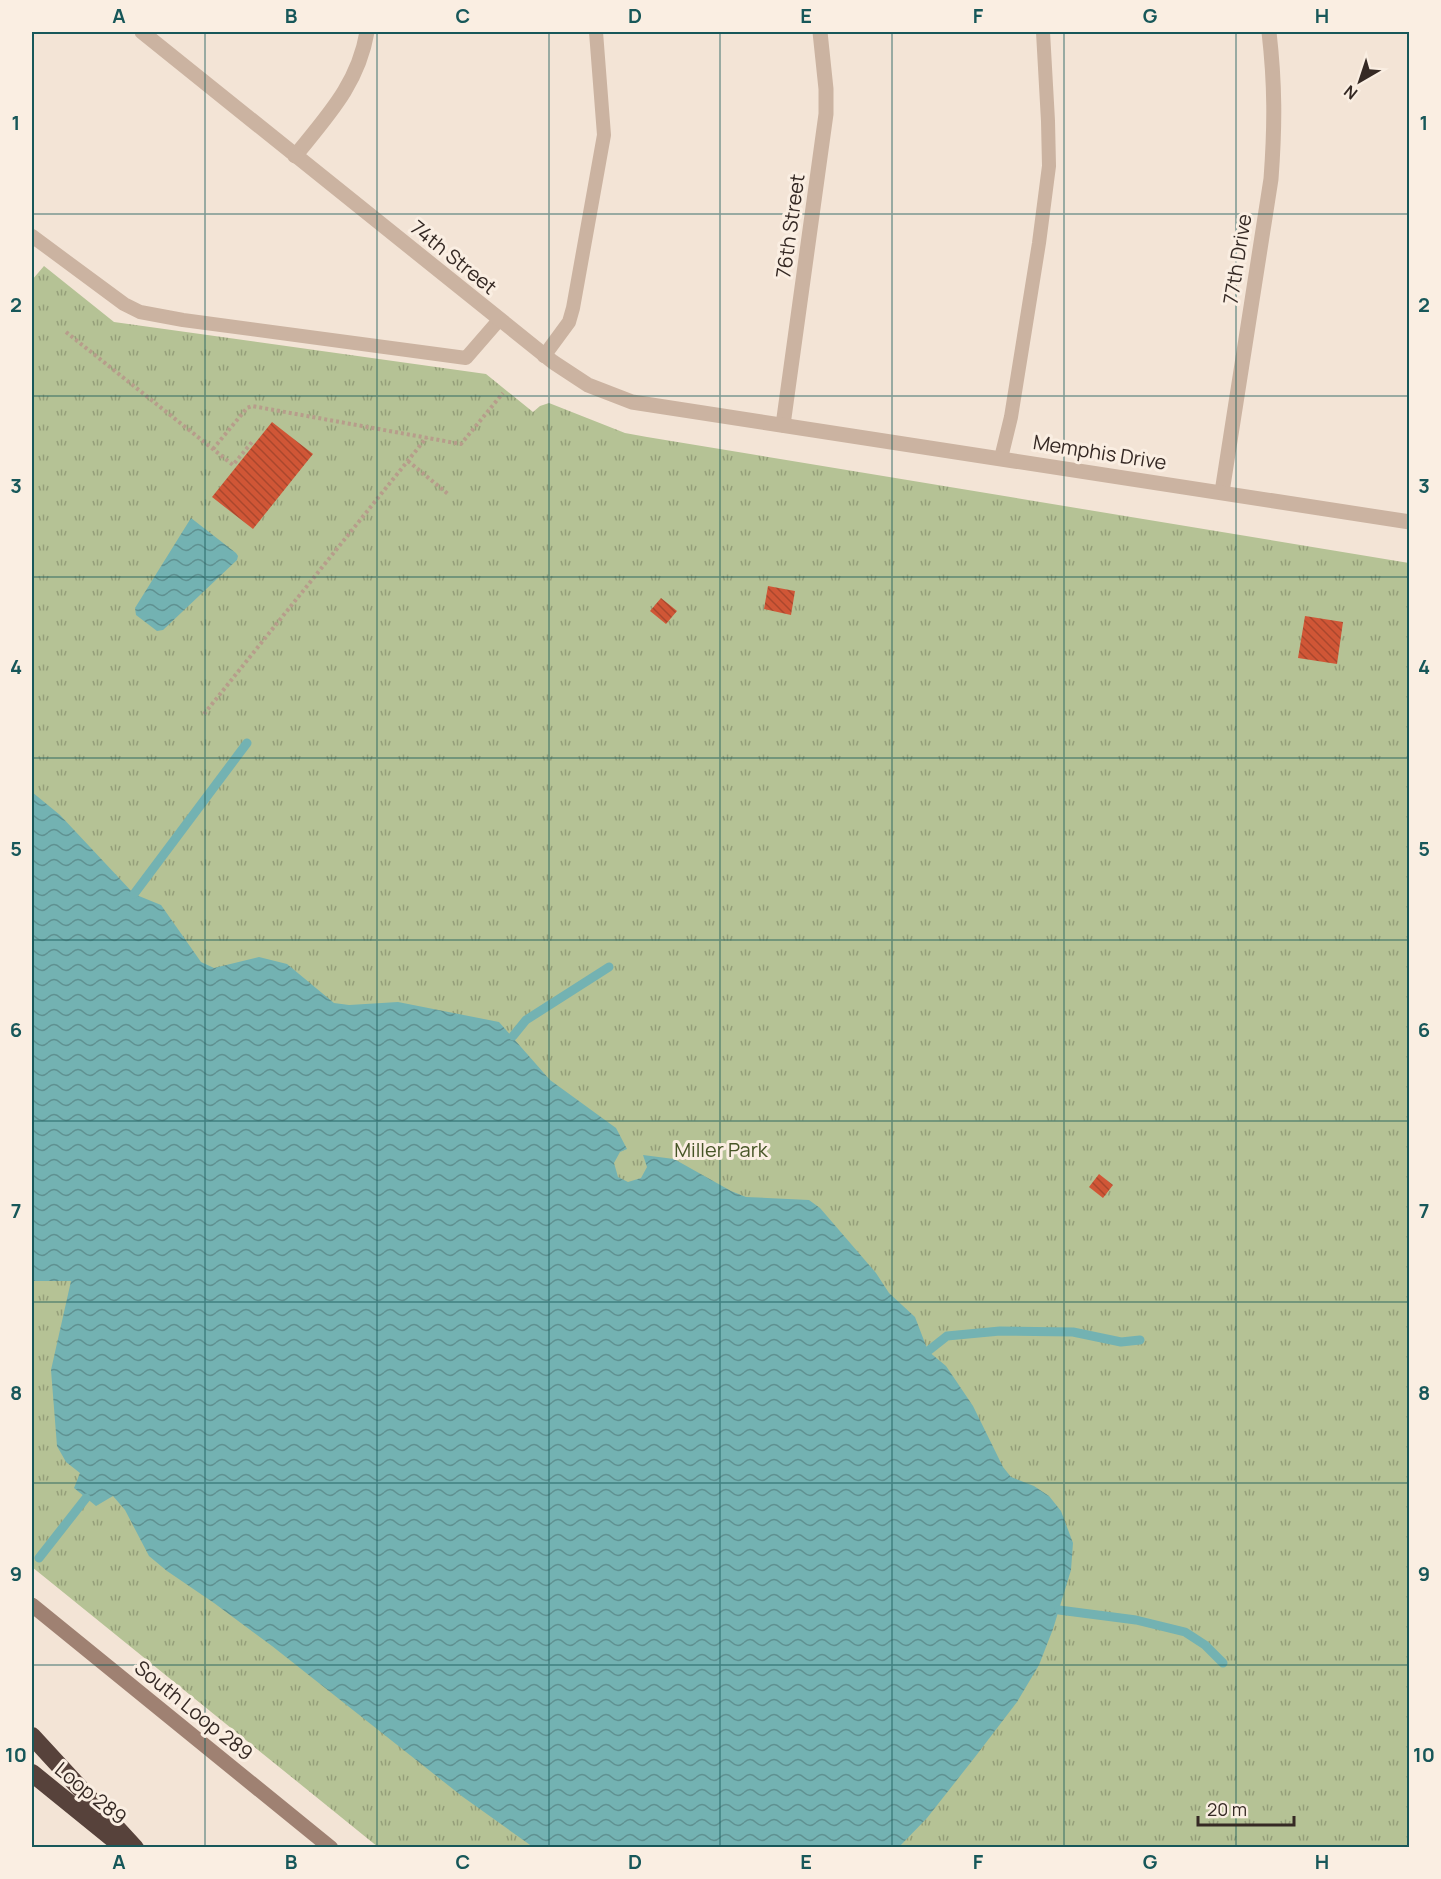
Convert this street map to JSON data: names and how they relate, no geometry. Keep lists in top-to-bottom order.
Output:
{
  "streets": {
    "highway": ["Loop 289"],
    "main road": ["South Loop 289"],
    "street": [
      "76th Street",
      "74th Street",
      "77th Drive",
      "Memphis Drive"
    ]
  },
  "crossings": [
    ["76th Street", "74th Street"],
    ["76th Street", "Memphis Drive"],
    ["74th Street", "Memphis Drive"],
    ["77th Drive", "Memphis Drive"]
  ],
  "parks": ["Miller Park"],
  "scale_bar": "20 m",
  "north": "bottom left",
  "grid": {
    "columns": [
      "A",
      "B",
      "C",
      "D",
      "E",
      "F",
      "G",
      "H"
    ],
    "rows": [
      "1",
      "2",
      "3",
      "4",
      "5",
      "6",
      "7",
      "8",
      "9",
      "10"
    ]
  }
}
